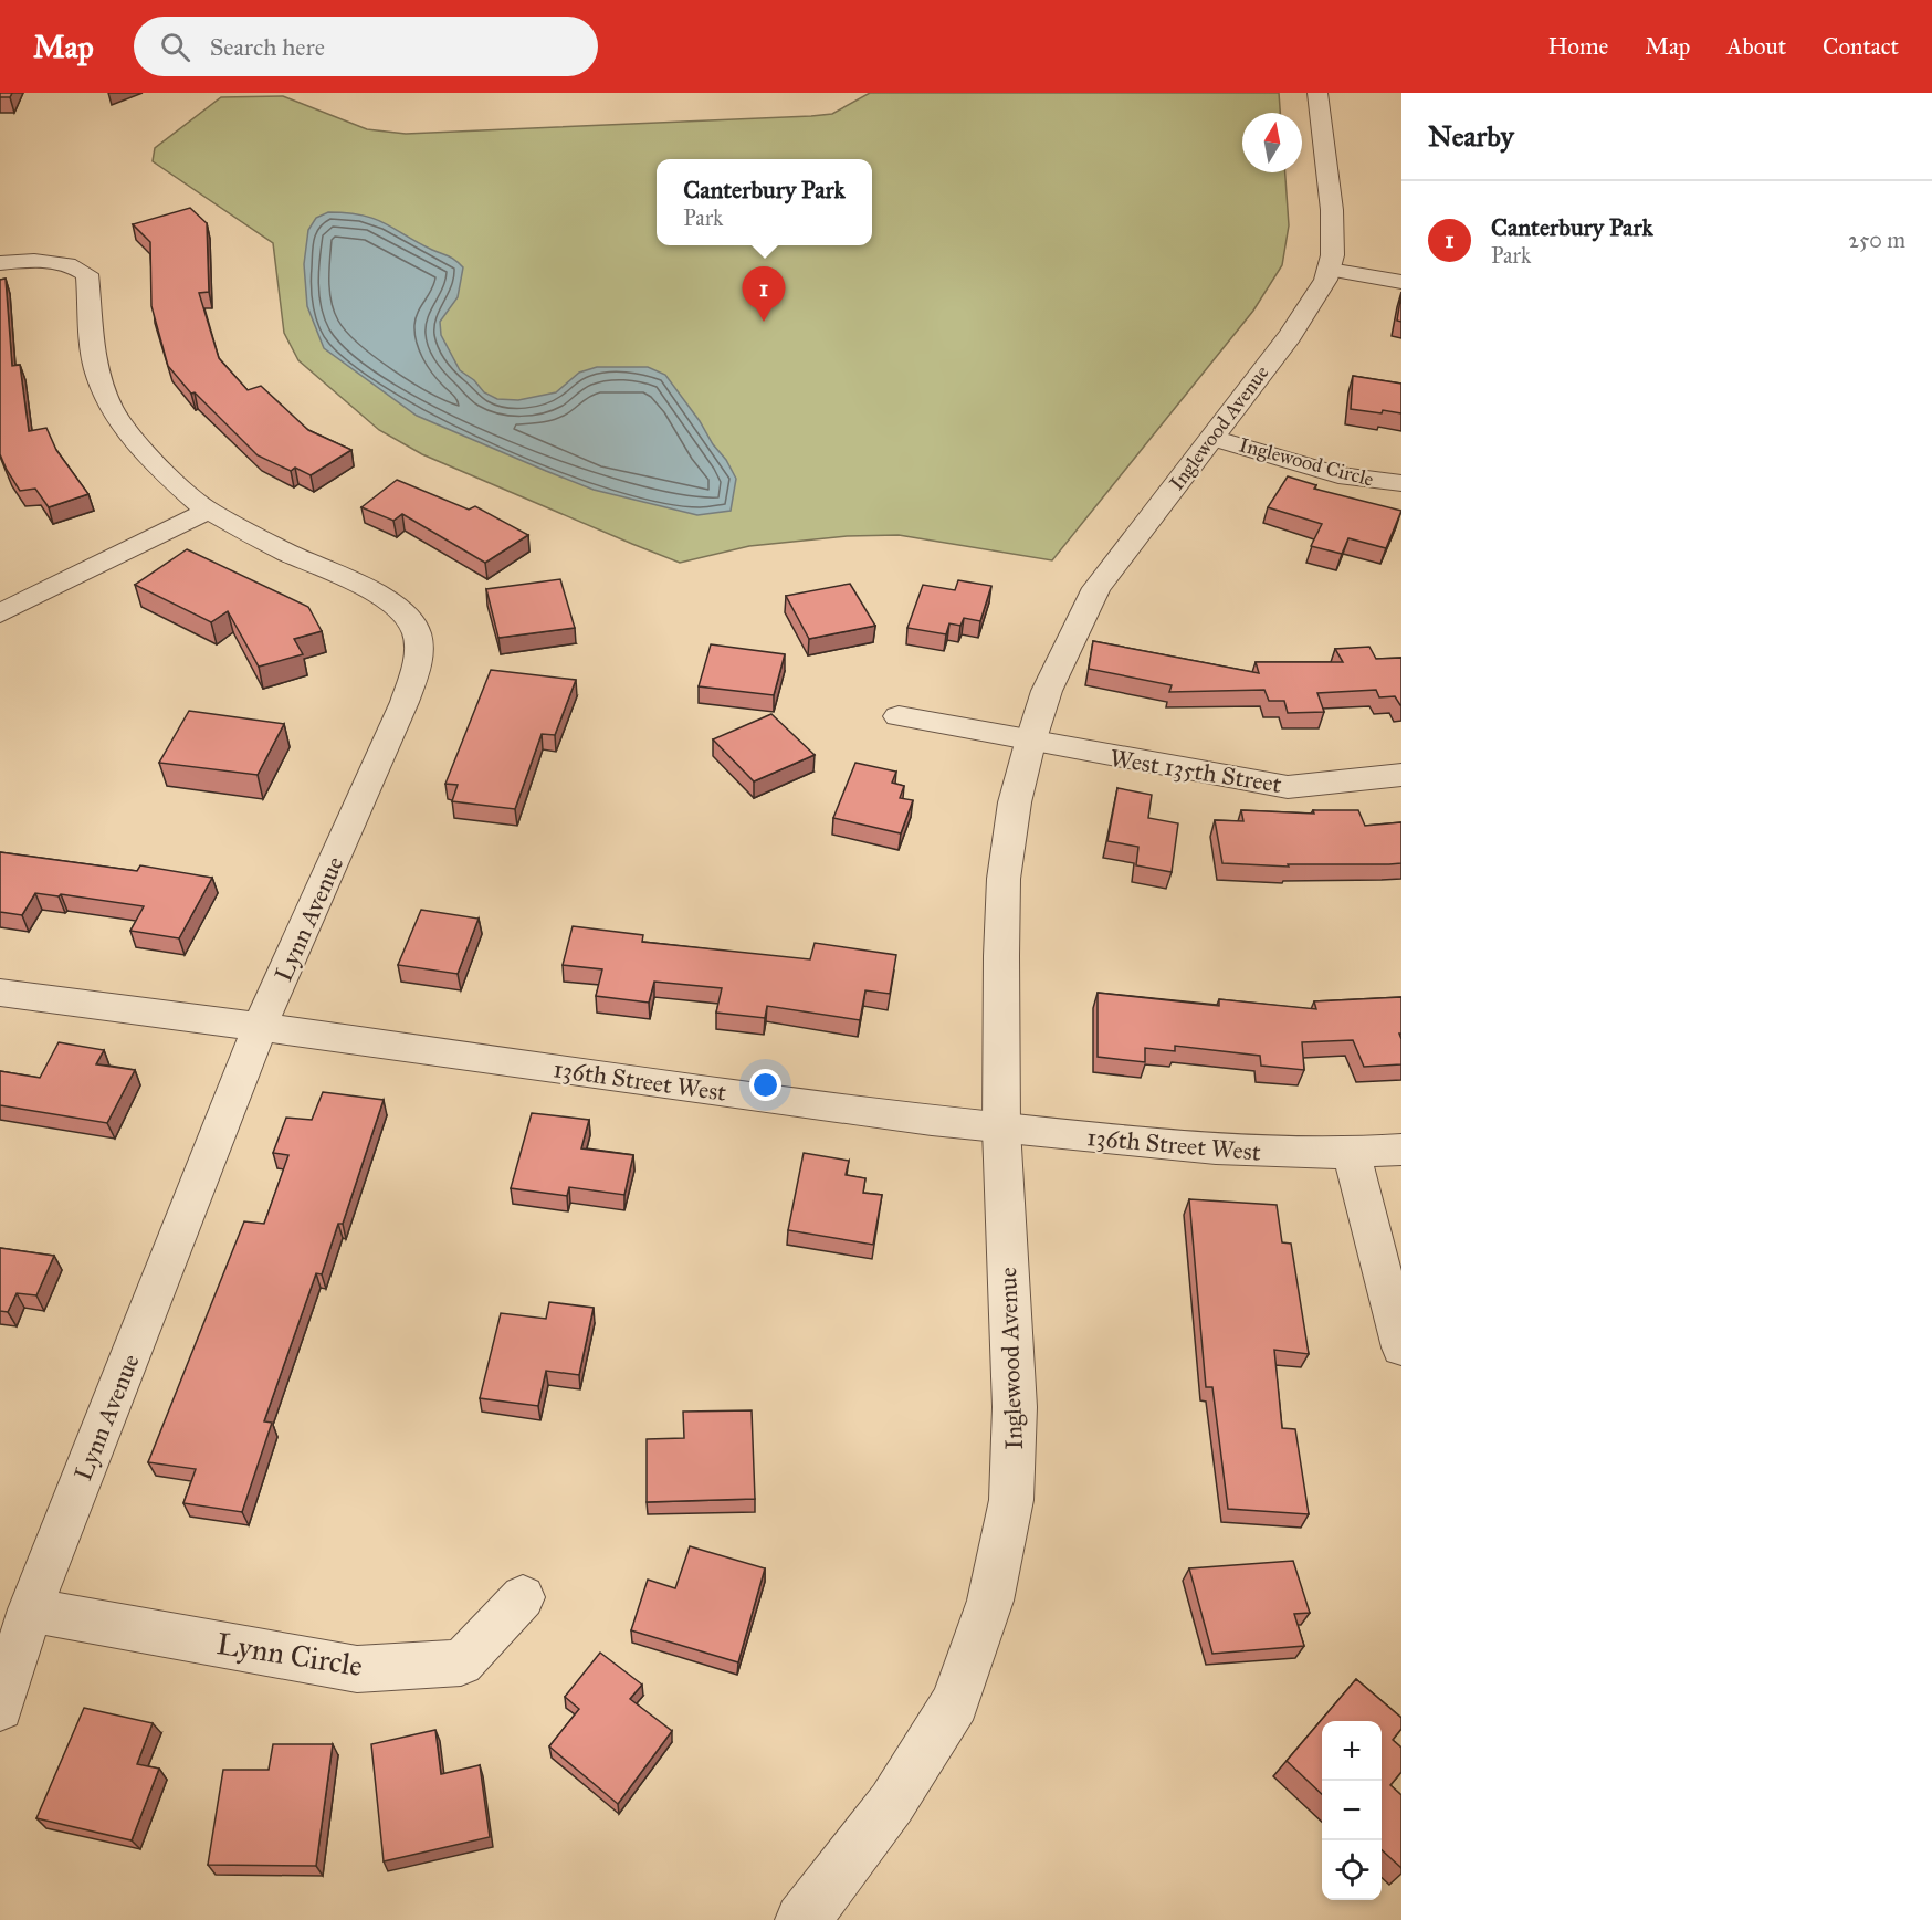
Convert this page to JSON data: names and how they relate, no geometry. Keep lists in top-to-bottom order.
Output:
{
  "streets": {
    "street": [
      "Inglewood Avenue",
      "Inglewood Circle",
      "West 135th Street",
      "Lynn Avenue",
      "136th Street West",
      "Lynn Circle"
    ]
  },
  "crossings": [
    ["Inglewood Avenue", "Inglewood Circle"],
    ["Inglewood Avenue", "West 135th Street"],
    ["Inglewood Avenue", "136th Street West"],
    ["Lynn Avenue", "136th Street West"],
    ["Lynn Avenue", "Lynn Circle"]
  ],
  "north": "top",
  "page": {
    "header": "Map",
    "search": "Search here",
    "nav": [
      "Home",
      "Map",
      "About",
      "Contact"
    ],
    "heading": "Nearby",
    "popup": ["Canterbury Park", "Park"],
    "list": [
      {
        "mark": "1",
        "name": "Canterbury Park",
        "note": "Park",
        "value": "250 m"
      }
    ],
    "pins": "1",
    "map_buttons": ["+", "−"]
  }
}
